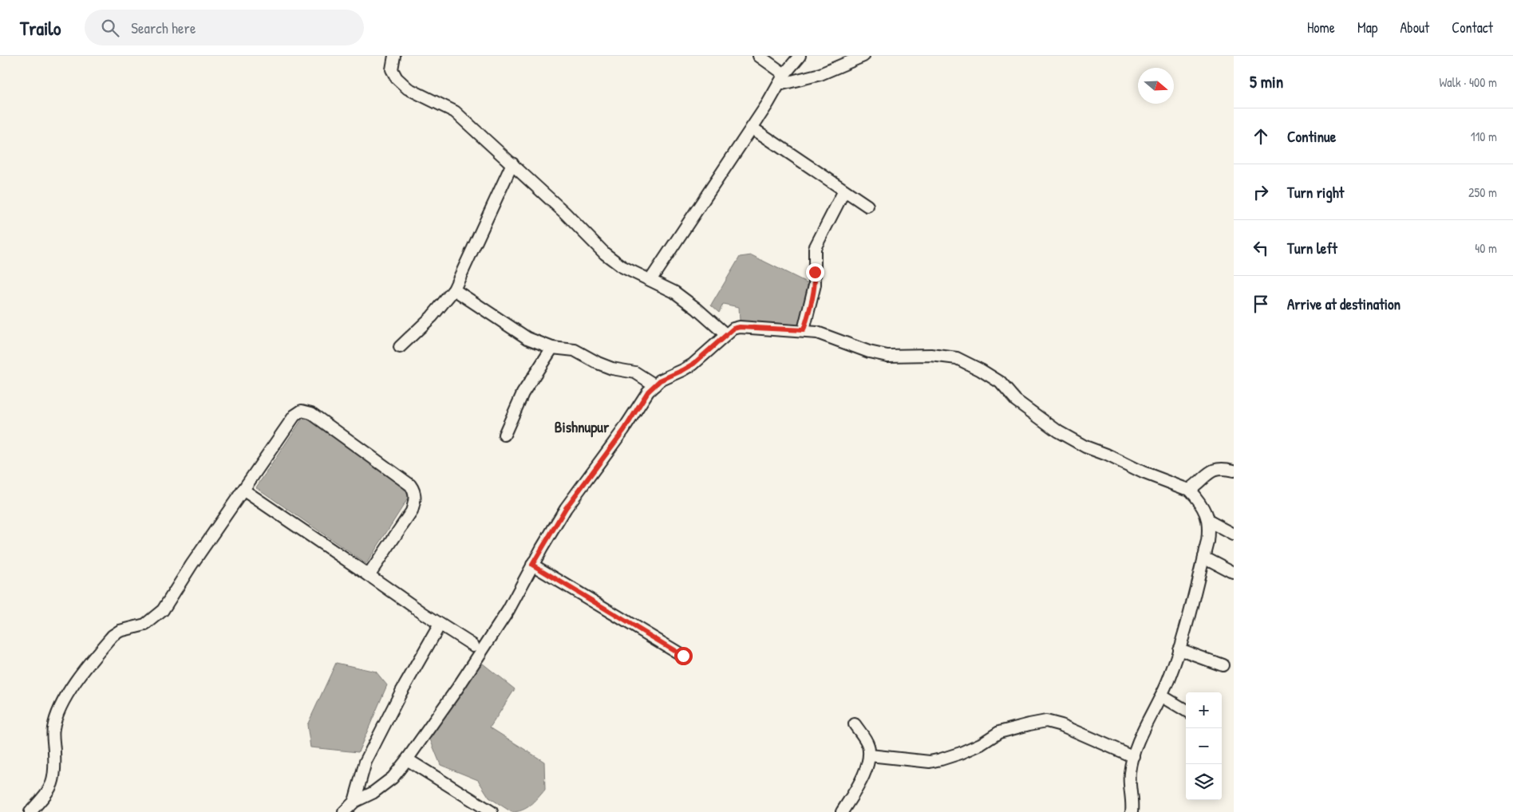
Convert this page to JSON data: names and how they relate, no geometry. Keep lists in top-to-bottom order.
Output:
{
  "districts": ["Bishnupur"],
  "north": "right",
  "page": {
    "header": "Trailo",
    "search": "Search here",
    "nav": [
      "Home",
      "Map",
      "About",
      "Contact"
    ],
    "heading": ["5 min", "Walk · 400 m"],
    "list": [
      ["Continue", "110 m"],
      ["Turn right", "250 m"],
      ["Turn left", "40 m"],
      "Arrive at destination"
    ],
    "map_buttons": ["+", "−"]
  }
}
